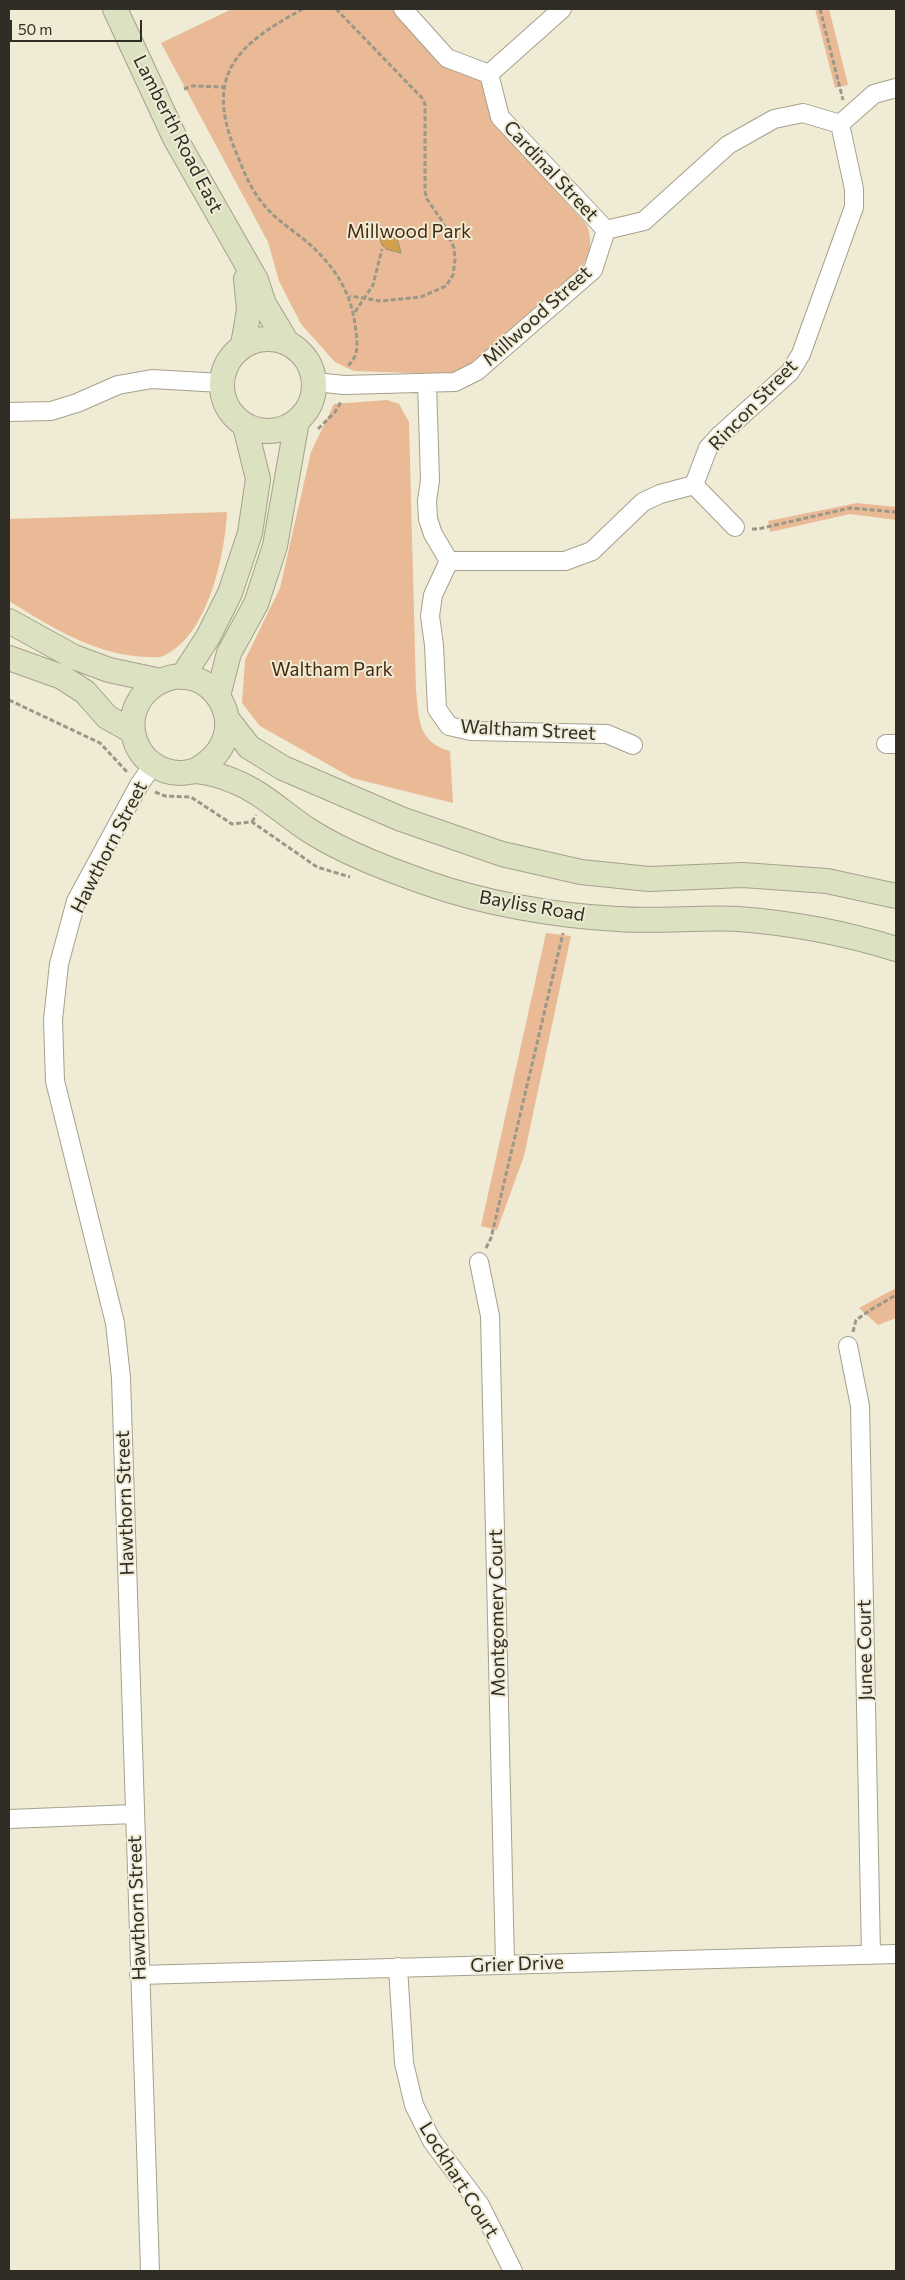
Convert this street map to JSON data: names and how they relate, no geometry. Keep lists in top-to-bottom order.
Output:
{
  "streets": {
    "street": [
      "Lamberth Road East",
      "Cardinal Street",
      "Millwood Street",
      "Rincon Street",
      "Waltham Street",
      "Hawthorn Street",
      "Bayliss Road",
      "Montgomery Court",
      "Junee Court",
      "Grier Drive",
      "Lockhart Court"
    ]
  },
  "crossings": [
    ["Lamberth Road East", "Millwood Street"],
    ["Cardinal Street", "Millwood Street"],
    ["Hawthorn Street", "Bayliss Road"],
    ["Hawthorn Street", "Grier Drive"],
    ["Montgomery Court", "Grier Drive"],
    ["Junee Court", "Grier Drive"],
    ["Grier Drive", "Lockhart Court"]
  ],
  "parks": ["Millwood Park", "Waltham Park"],
  "scale_bar": "50 m"
}
